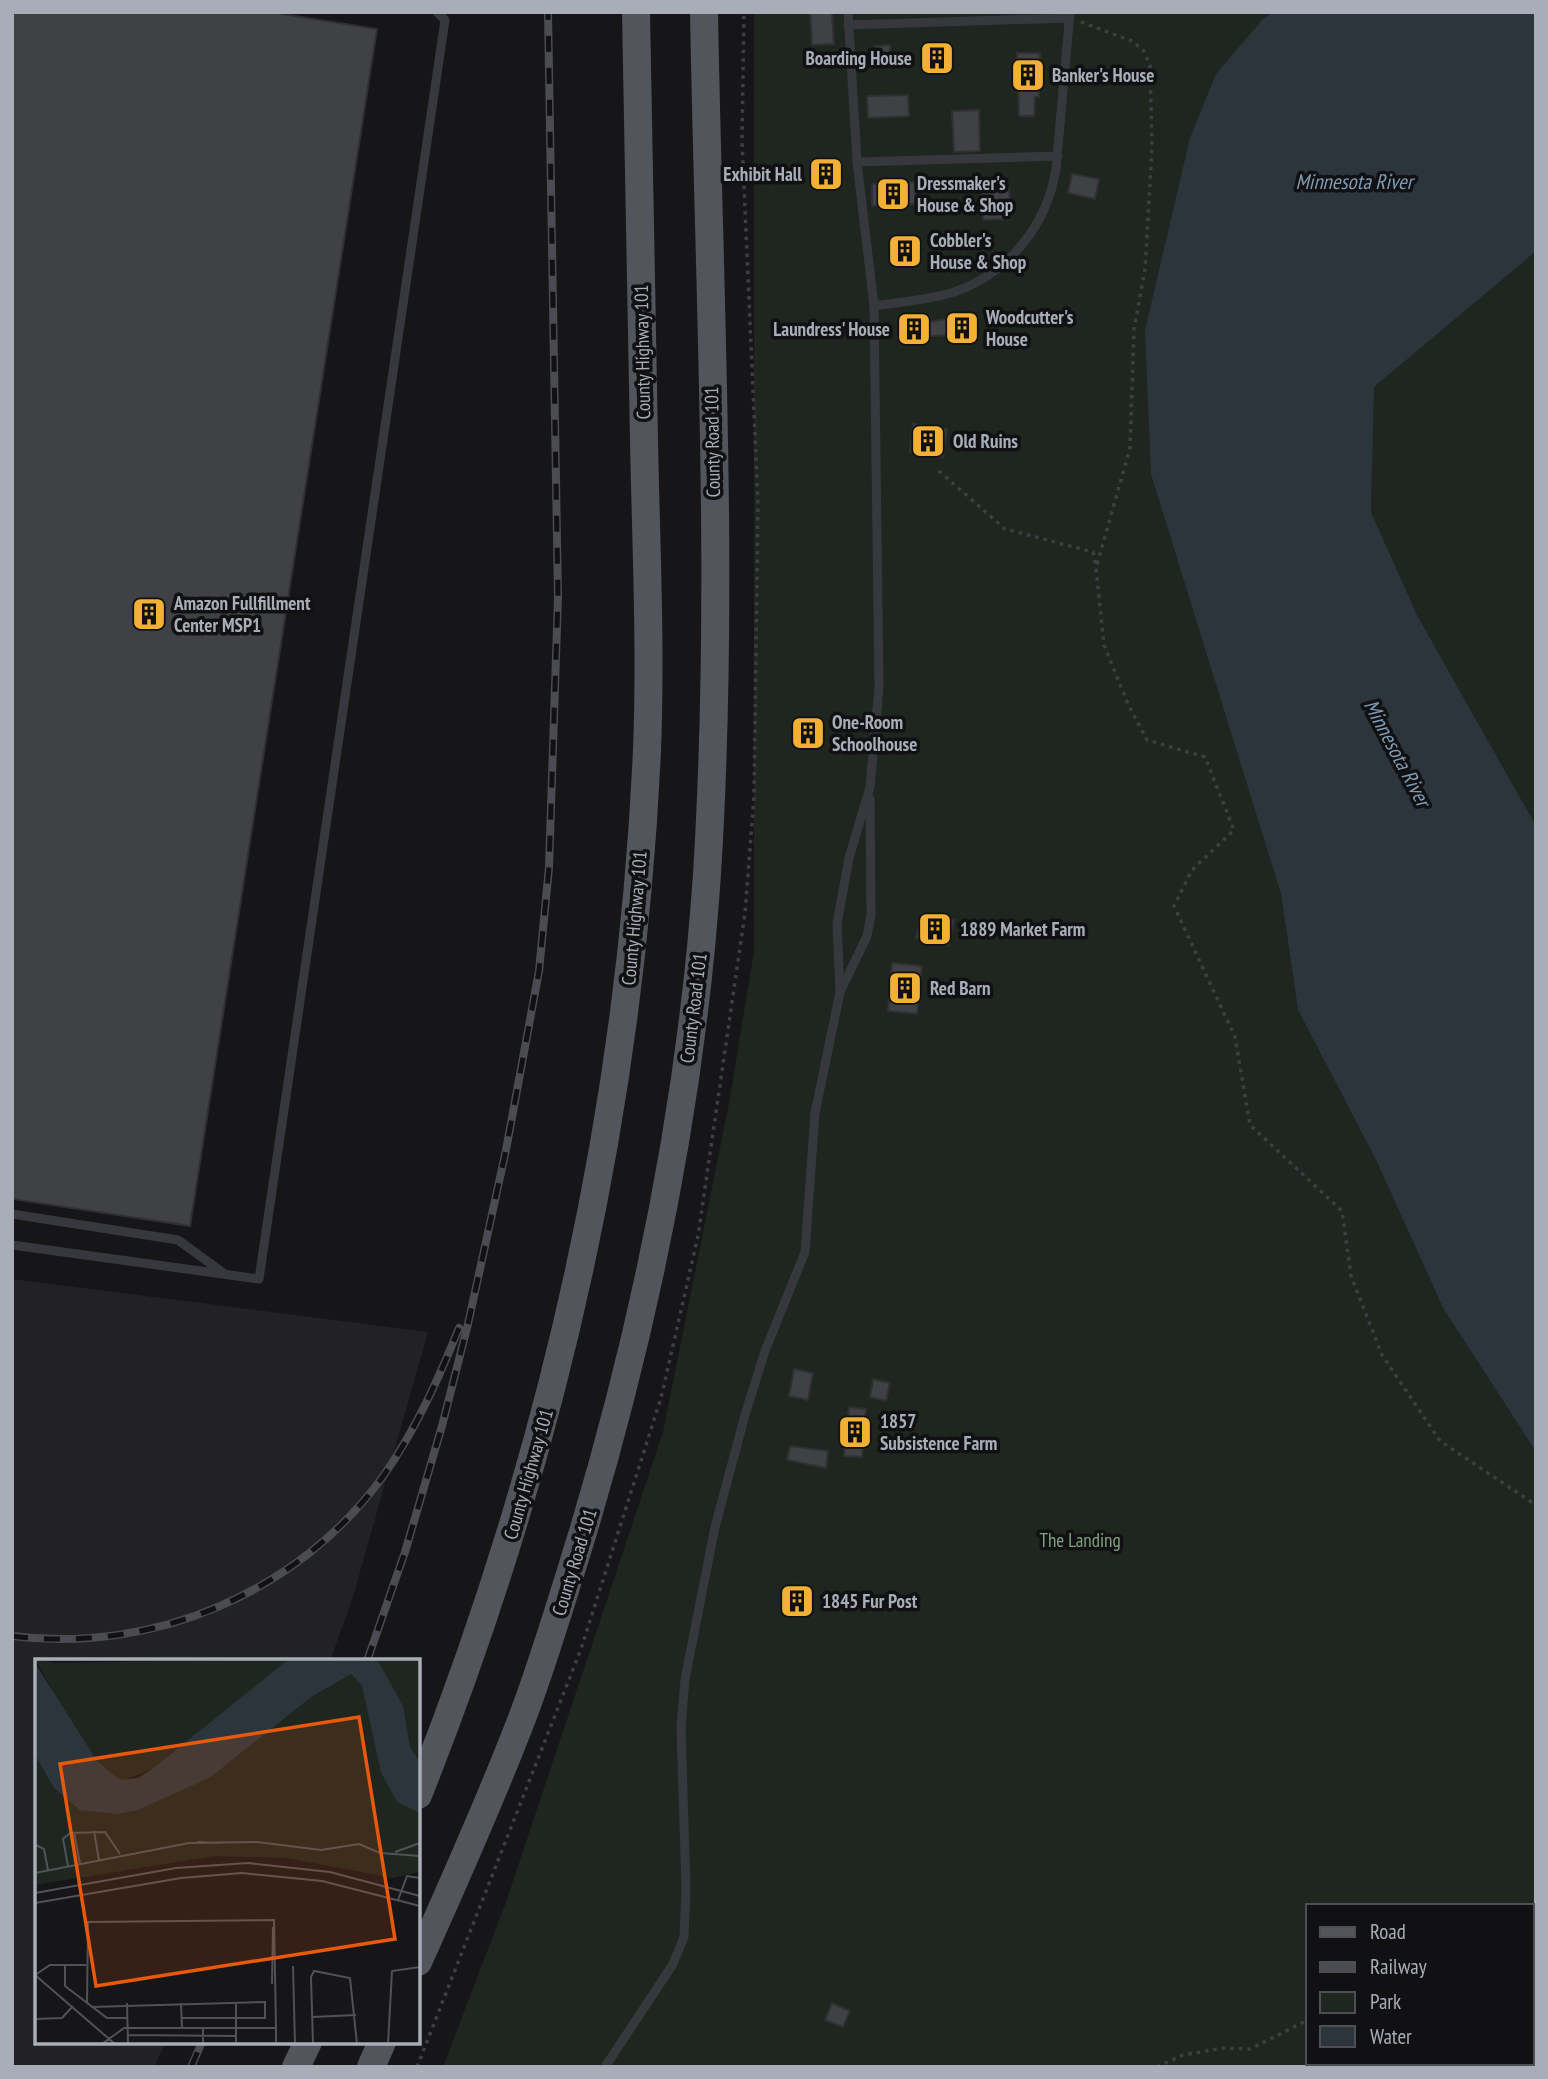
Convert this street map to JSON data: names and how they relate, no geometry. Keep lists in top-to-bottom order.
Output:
{
  "streets": {
    "main road": ["County Highway 101", "County Road 101"]
  },
  "water": ["Minnesota River"],
  "parks": ["The Landing"],
  "places": {
    "building": [
      "Boarding House",
      "Banker's House",
      "Exhibit Hall",
      "Dressmaker's House & Shop",
      "Cobbler's House & Shop",
      "Woodcutter's House",
      "Laundress' House",
      "Old Ruins",
      "Amazon Fullfillment Center MSP1",
      "One-Room Schoolhouse",
      "1889 Market Farm",
      "Red Barn",
      "1857 Subsistence Farm",
      "1845 Fur Post"
    ]
  },
  "legend": [
    "Road",
    "Railway",
    "Park",
    "Water"
  ]
}
